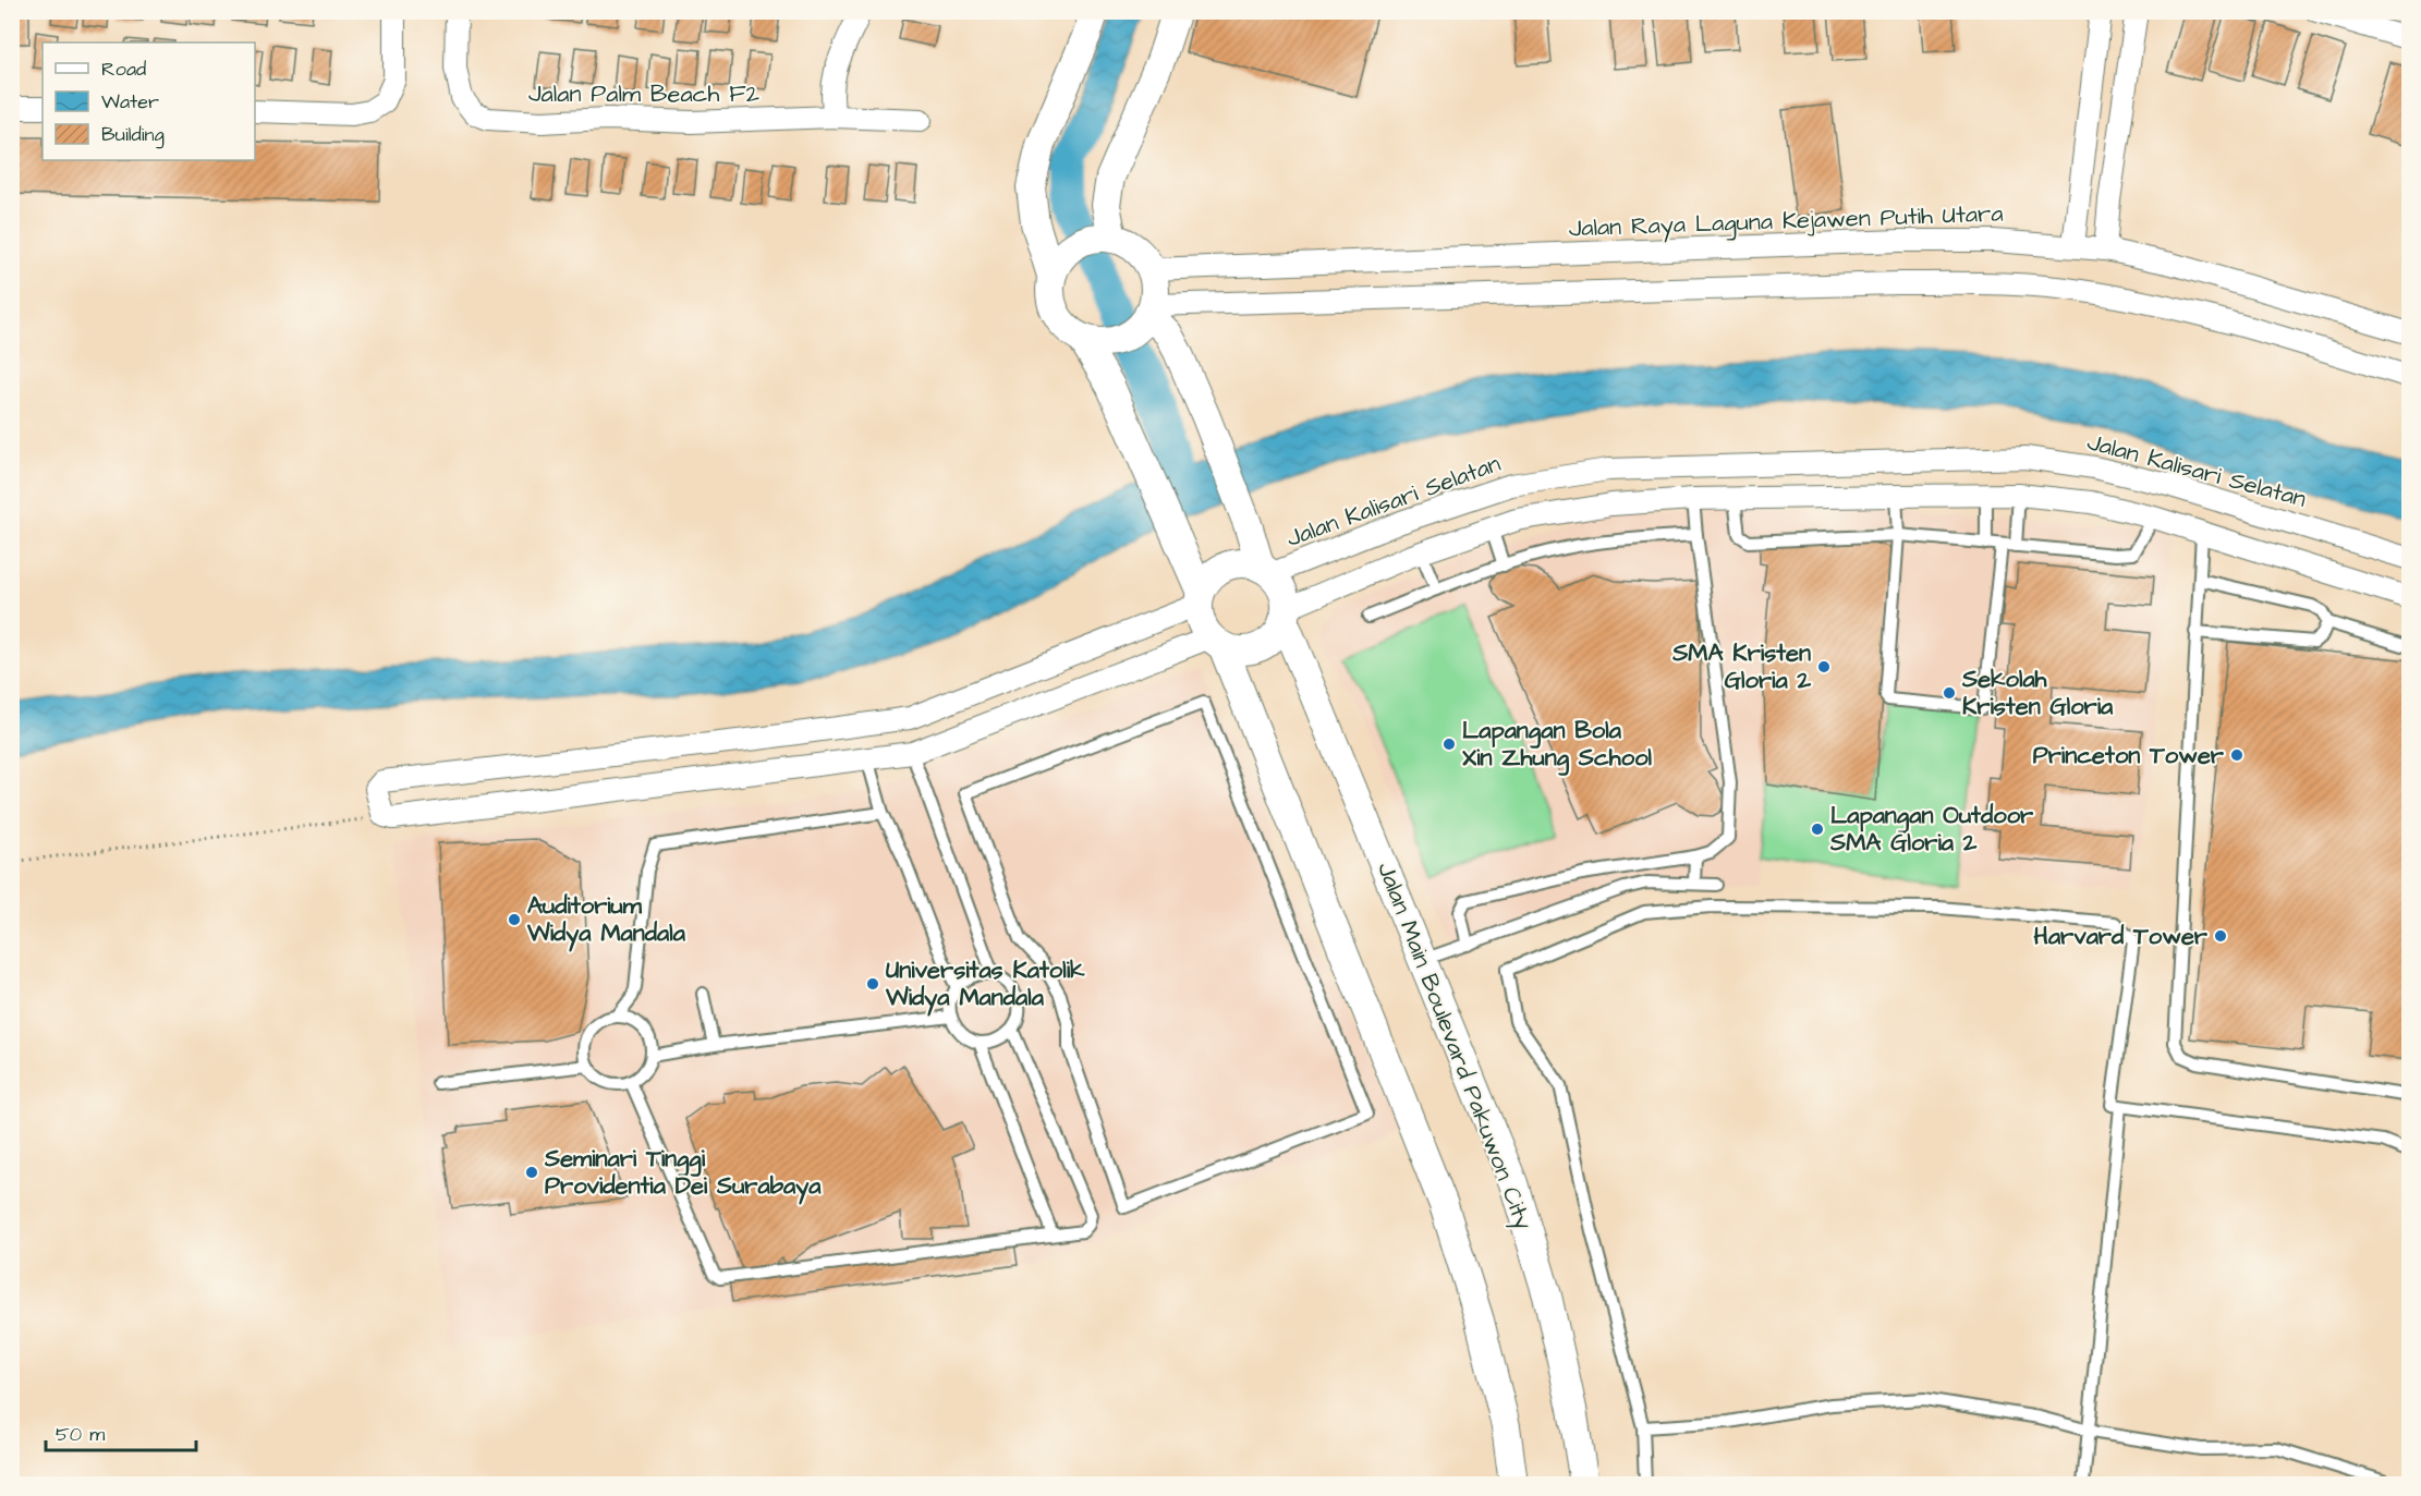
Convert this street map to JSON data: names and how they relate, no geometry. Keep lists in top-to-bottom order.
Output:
{
  "streets": {
    "street": [
      "Jalan Palm Beach F2",
      "Jalan Raya Laguna Kejawen Putih Utara",
      "Jalan Kalisari Selatan",
      "Jalan Main Boulevard Pakuwon City"
    ]
  },
  "crossings": [
    ["Jalan Kalisari Selatan", "Jalan Main Boulevard Pakuwon City"]
  ],
  "places": [
    "SMA Kristen Gloria 2",
    "Sekolah Kristen Gloria",
    "Lapangan Bola Xin Zhung School",
    "Princeton Tower",
    "Lapangan Outdoor SMA Gloria 2",
    "Auditorium Widya Mandala",
    "Harvard Tower",
    "Universitas Katolik Widya Mandala",
    "Seminari Tinggi Providentia Dei Surabaya"
  ],
  "legend": ["Road", "Water", "Building"],
  "scale_bar": "50 m"
}
